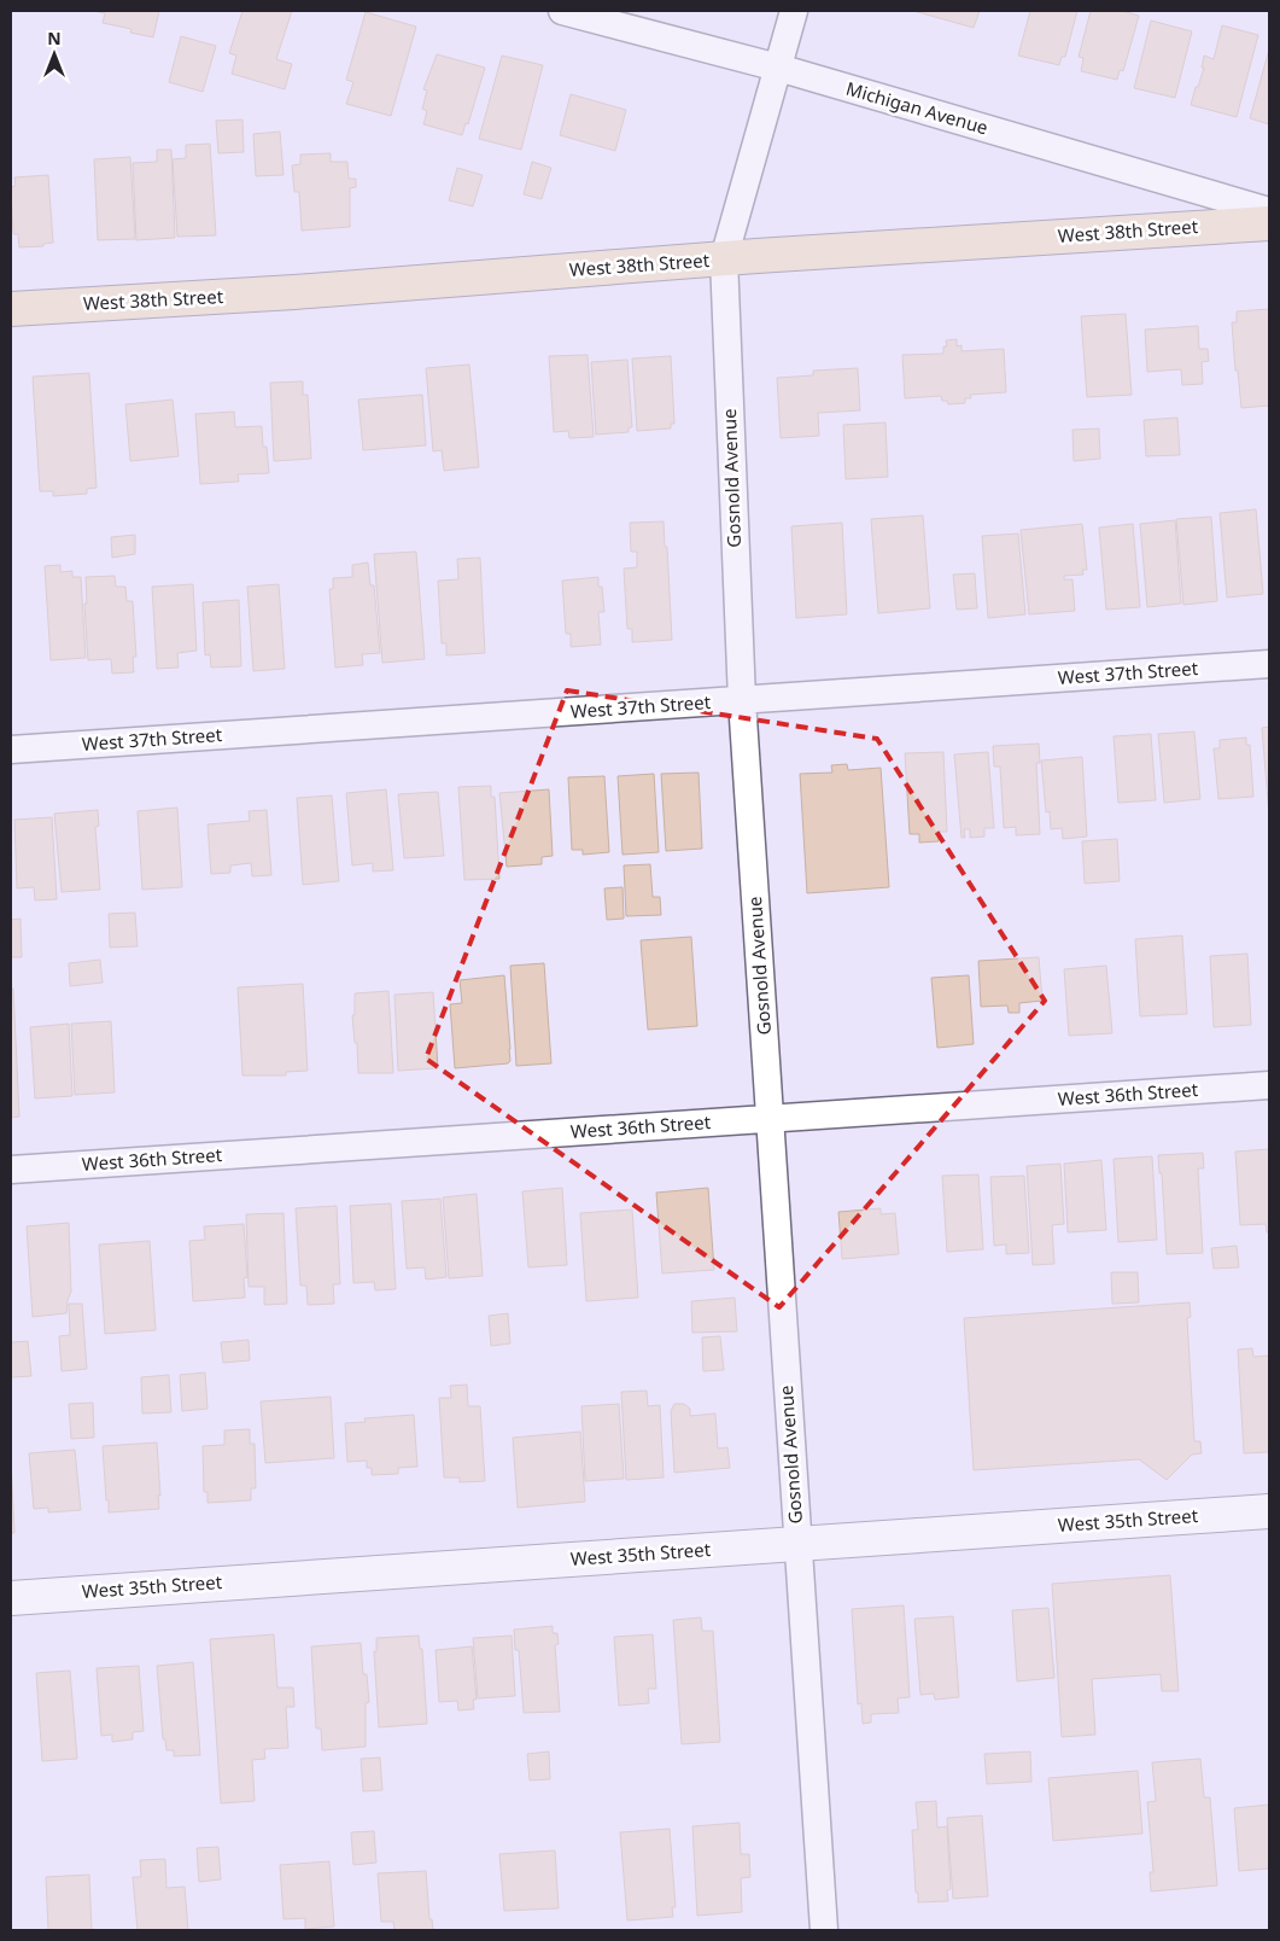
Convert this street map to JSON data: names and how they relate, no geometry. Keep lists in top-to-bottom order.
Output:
{
  "streets": {
    "main road": ["West 38th Street"],
    "street": [
      "Michigan Avenue",
      "Gosnold Avenue",
      "West 37th Street",
      "West 36th Street",
      "West 35th Street"
    ]
  },
  "crossings": [
    ["Michigan Avenue", "Gosnold Avenue"],
    ["West 38th Street", "Gosnold Avenue"],
    ["Gosnold Avenue", "West 37th Street"],
    ["Gosnold Avenue", "West 36th Street"],
    ["Gosnold Avenue", "West 35th Street"]
  ],
  "north": "top"
}
